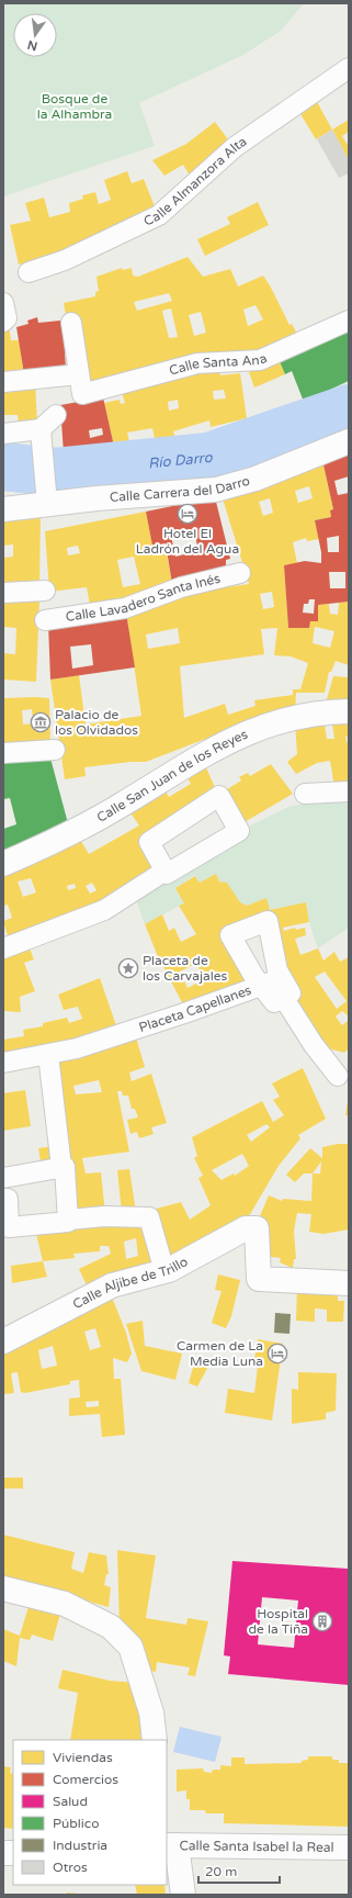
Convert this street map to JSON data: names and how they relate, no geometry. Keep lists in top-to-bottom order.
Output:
{
  "streets": {
    "street": [
      "Calle Almanzora Alta",
      "Calle Santa Ana",
      "Calle Carrera del Darro",
      "Calle Lavadero Santa Inés",
      "Calle San Juan de los Reyes",
      "Placeta Capellanes",
      "Calle Aljibe de Trillo",
      "Calle Santa Isabel la Real"
    ]
  },
  "water": ["Río Darro"],
  "parks": ["Bosque de la Alhambra"],
  "places": {
    "hotel": ["Hotel El Ladrón del Agua", "Carmen de La Media Luna"],
    "museum": ["Palacio de los Olvidados"],
    "place": ["Placeta de los Carvajales"],
    "building": ["Hospital de la Tiña"]
  },
  "legend": [
    "Viviendas",
    "Comercios",
    "Salud",
    "Público",
    "Industria",
    "Otros"
  ],
  "scale_bar": "20 m",
  "north": "bottom"
}
